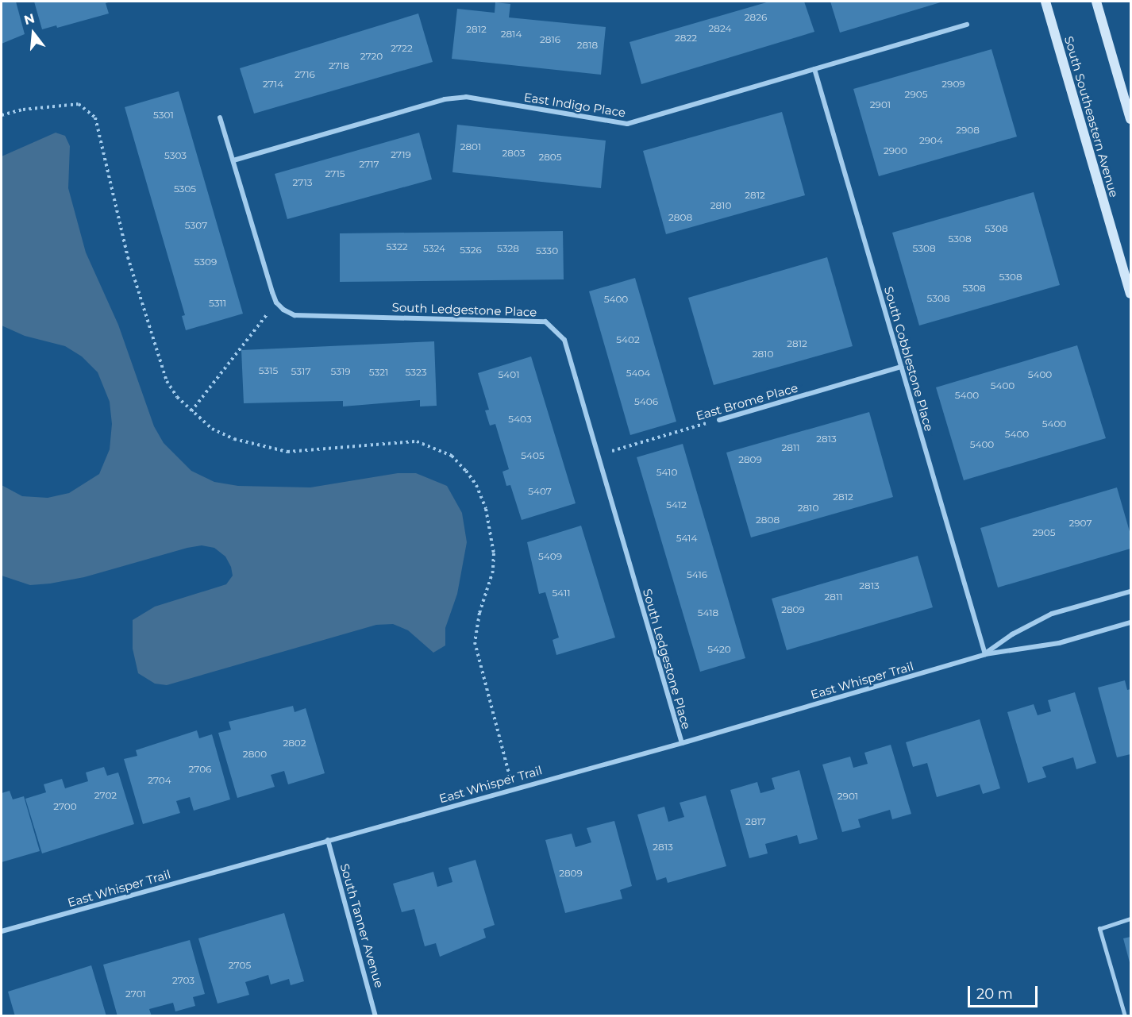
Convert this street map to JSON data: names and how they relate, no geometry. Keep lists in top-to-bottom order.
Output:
{
  "streets": {
    "main road": ["South Southeastern Avenue"],
    "street": [
      "East Indigo Place",
      "South Ledgestone Place",
      "South Cobblestone Place",
      "East Brome Place",
      "East Whisper Trail",
      "South Tanner Avenue"
    ]
  },
  "crossings": [
    ["East Indigo Place", "South Cobblestone Place"],
    ["South Ledgestone Place", "East Brome Place"],
    ["South Ledgestone Place", "East Whisper Trail"],
    ["South Cobblestone Place", "East Brome Place"],
    ["South Cobblestone Place", "East Whisper Trail"],
    ["East Whisper Trail", "South Tanner Avenue"]
  ],
  "house_numbers": [
    "2826",
    "2824",
    "2812",
    "2814",
    "2822",
    "2816",
    "2818",
    "2722",
    "2720",
    "2718",
    "2716",
    "2714",
    "2909",
    "2905",
    "2901",
    "5301",
    "2908",
    "2904",
    "2801",
    "2900",
    "2803",
    "2719",
    "5303",
    "2805",
    "2717",
    "2715",
    "2713",
    "5305",
    "2812",
    "2810",
    "2808",
    "5307",
    "5308",
    "5308",
    "5322",
    "5324",
    "5328",
    "5308",
    "5326",
    "5330",
    "5309",
    "5308",
    "5308",
    "5308",
    "5400",
    "5311",
    "5402",
    "2812",
    "2810",
    "5315",
    "5317",
    "5319",
    "5321",
    "5323",
    "5404",
    "5401",
    "5400",
    "5400",
    "5400",
    "5406",
    "5403",
    "5400",
    "5400",
    "2813",
    "5400",
    "2811",
    "5405",
    "2809",
    "5410",
    "5407",
    "2812",
    "5412",
    "2810",
    "2808",
    "2907",
    "2905",
    "5414",
    "5409",
    "5416",
    "2813",
    "5411",
    "2811",
    "2809",
    "5418",
    "5420",
    "2802",
    "2800",
    "2706",
    "2704",
    "2702",
    "2901",
    "2700",
    "2817",
    "2813",
    "2809",
    "2705",
    "2703",
    "2701"
  ],
  "scale_bar": "20 m",
  "north": "top"
}
